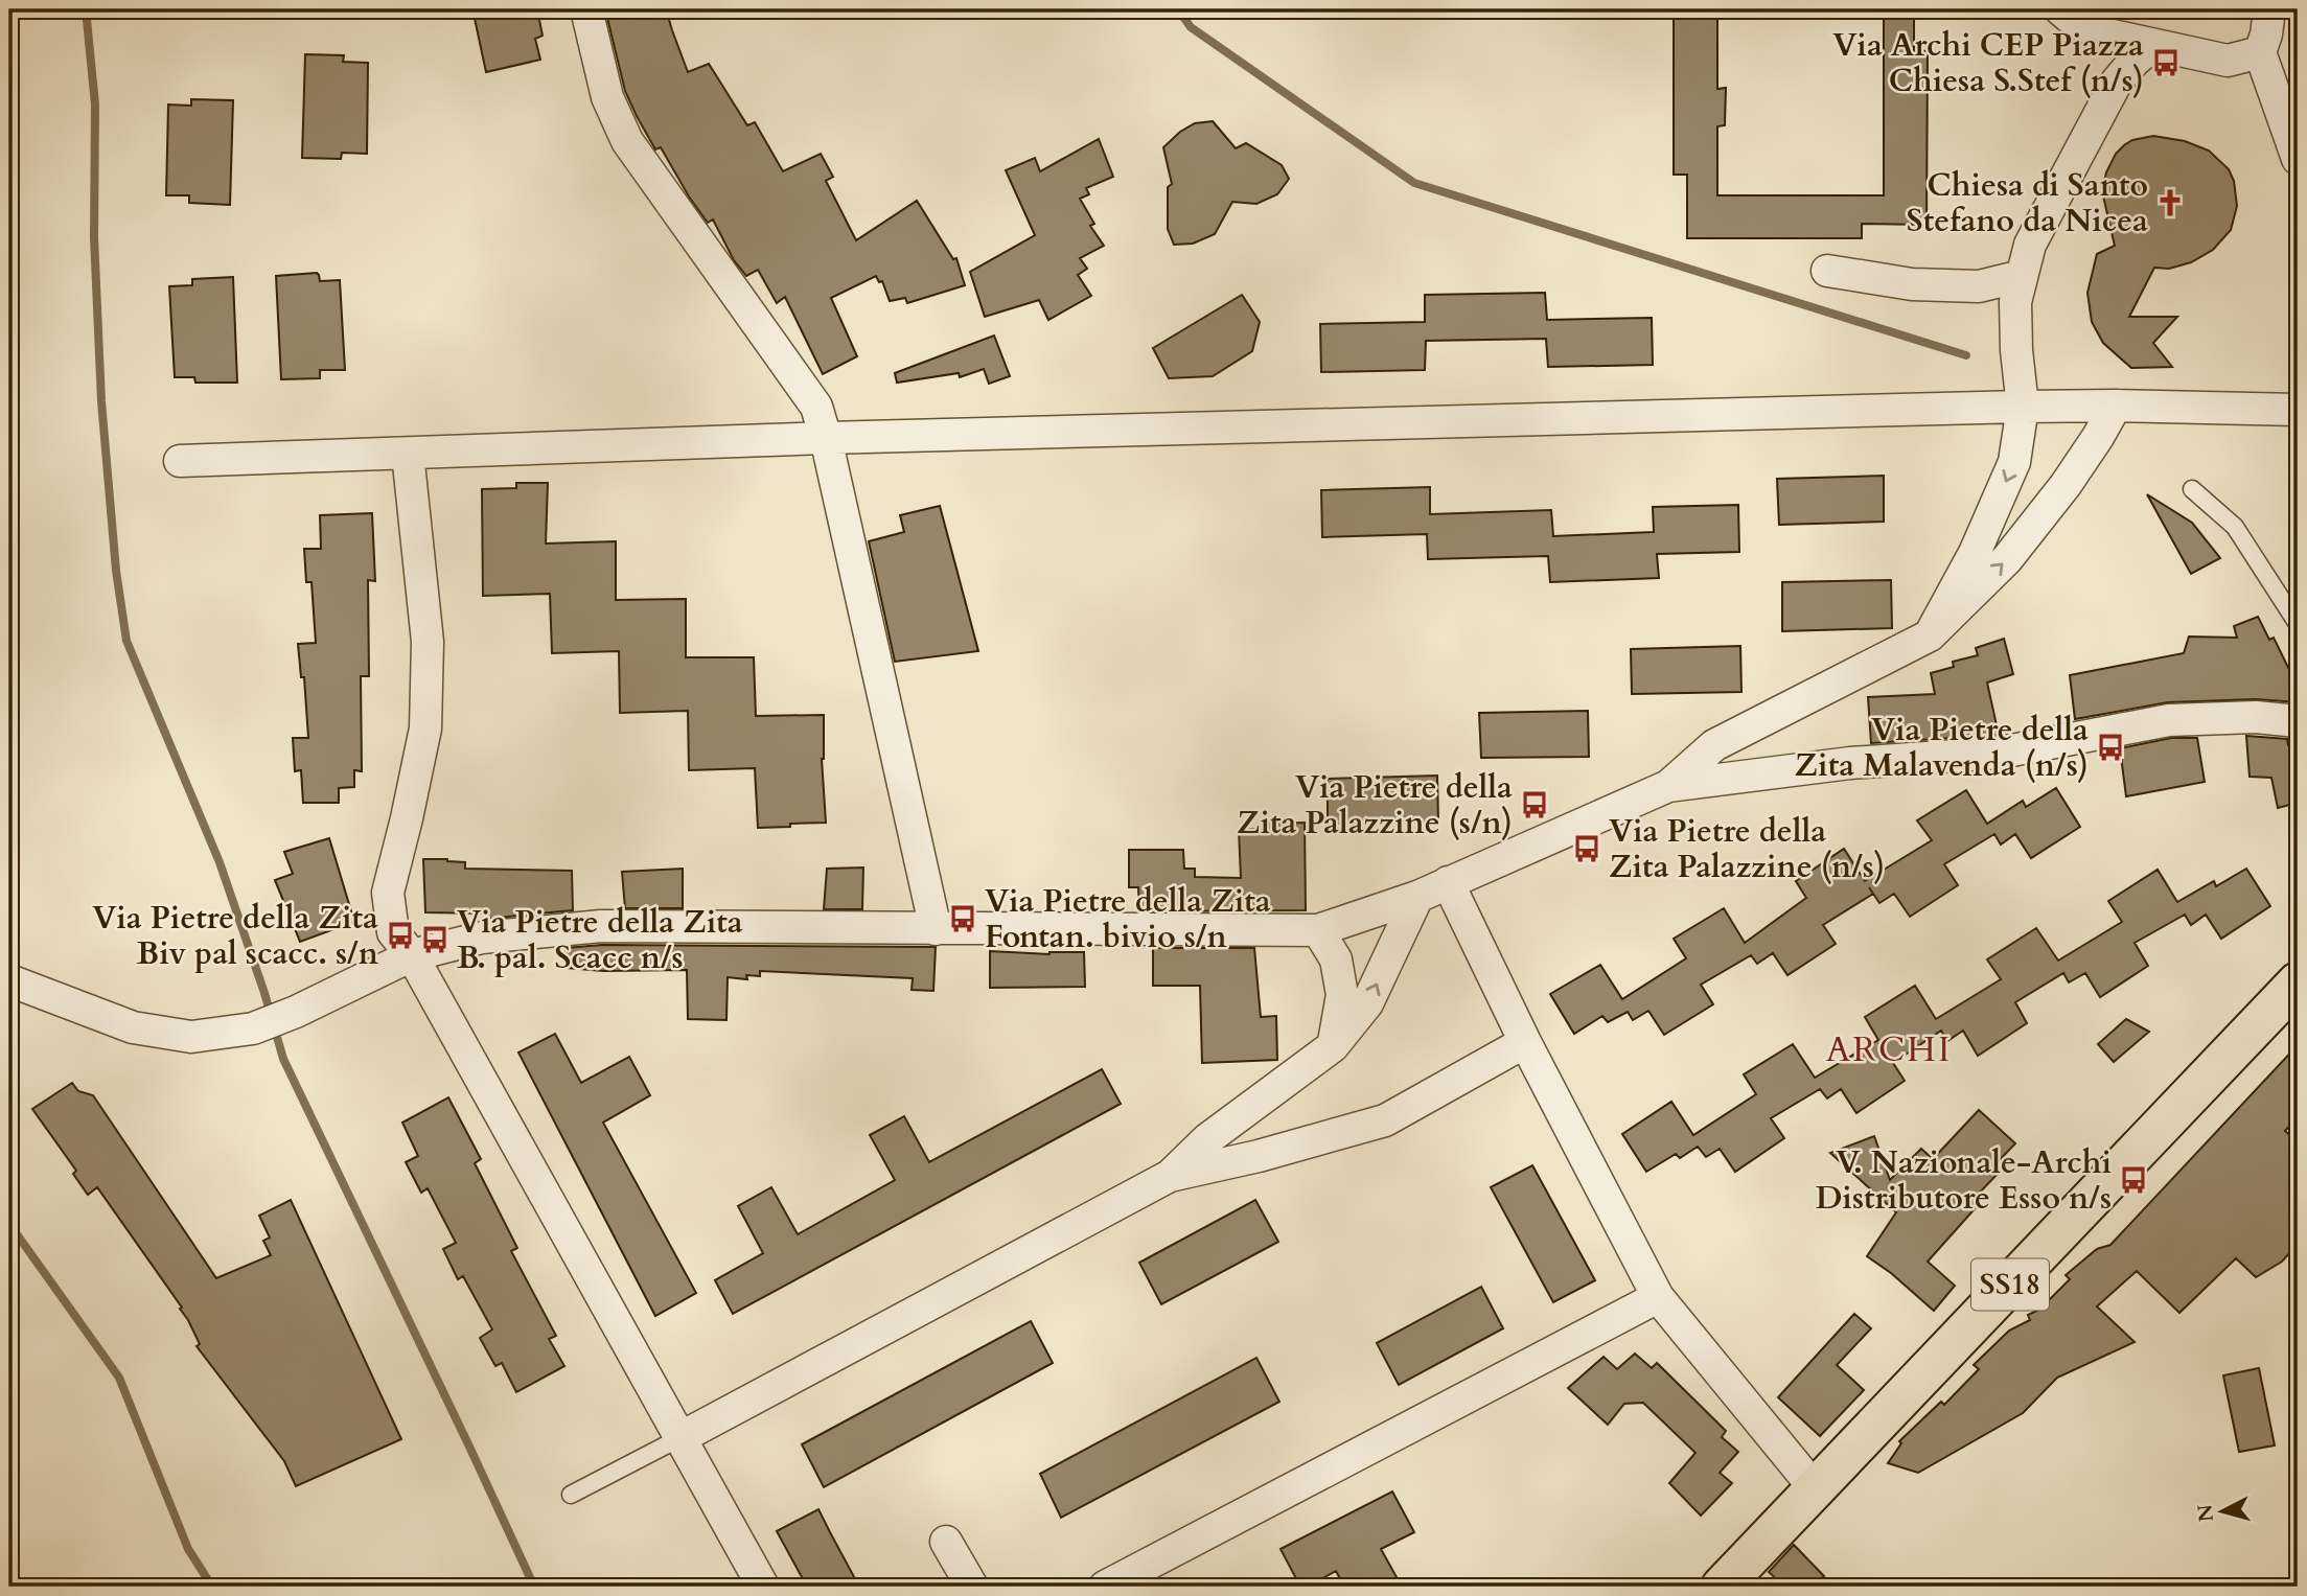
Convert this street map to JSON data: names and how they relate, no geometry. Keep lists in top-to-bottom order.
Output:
{
  "streets": {
    "main road": ["SS18"]
  },
  "districts": ["ARCHI"],
  "places": {
    "bus stop": [
      "Via Archi CEP Piazza Chiesa S.Stef (n/s)",
      "Via Pietre della Zita Malavenda (n/s)",
      "Via Pietre della Zita Palazzine (s/n)",
      "Via Pietre della Zita Palazzine (n/s)",
      "Via Pietre della Zita Fontan. bivio s/n",
      "Via Pietre della Zita Biv pal scacc. s/n",
      "Via Pietre della Zita B. pal. Scacc n/s",
      "V. Nazionale-Archi Distributore Esso n/s"
    ],
    "church": ["Chiesa di Santo Stefano da Nicea"]
  },
  "north": "left"
}
